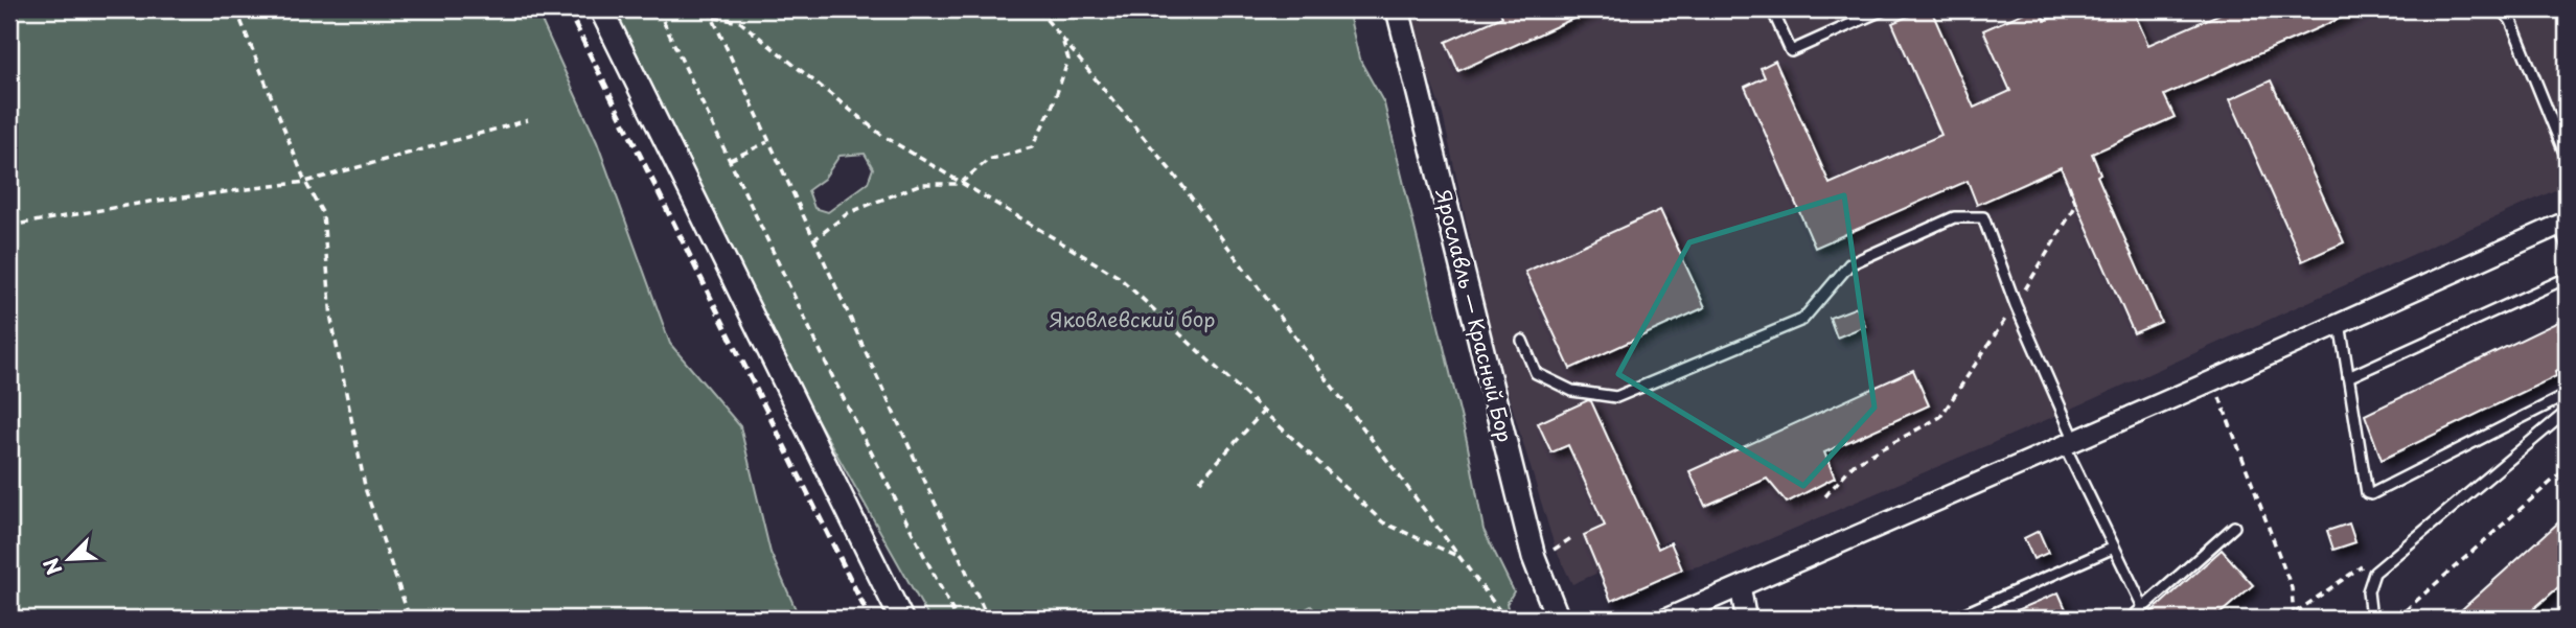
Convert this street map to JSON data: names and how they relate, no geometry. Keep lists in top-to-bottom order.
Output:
{
  "streets": {
    "street": ["Ярославль — Красный Бор"]
  },
  "parks": ["Яковлевский бор"],
  "north": "bottom left"
}
